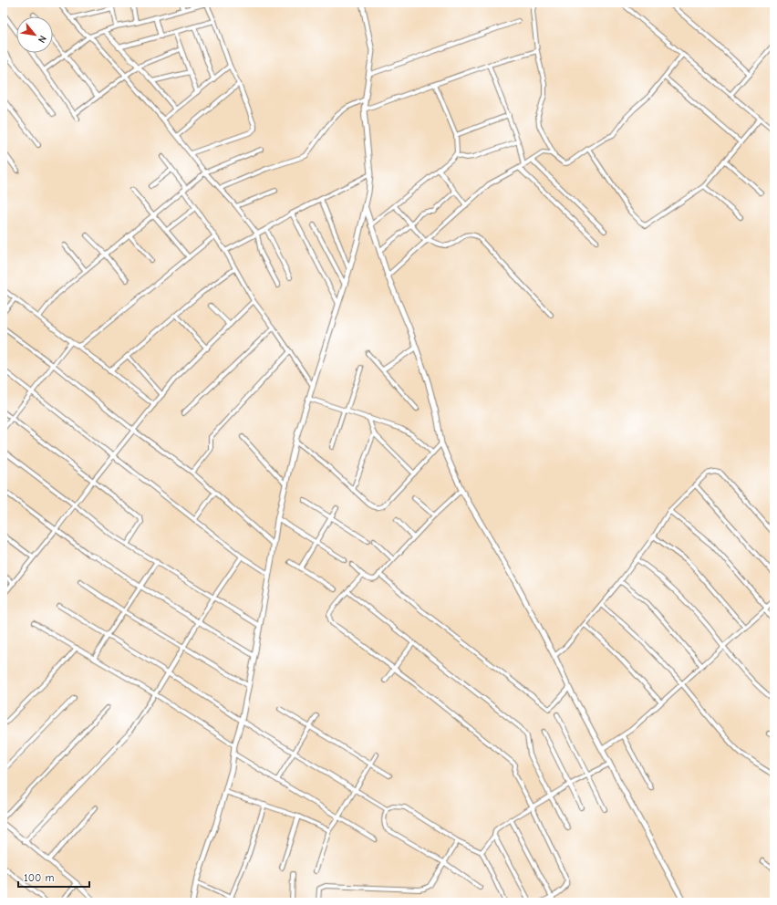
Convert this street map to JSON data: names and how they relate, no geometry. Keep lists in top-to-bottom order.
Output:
{
  "scale_bar": "100 m",
  "north": "bottom right"
}
